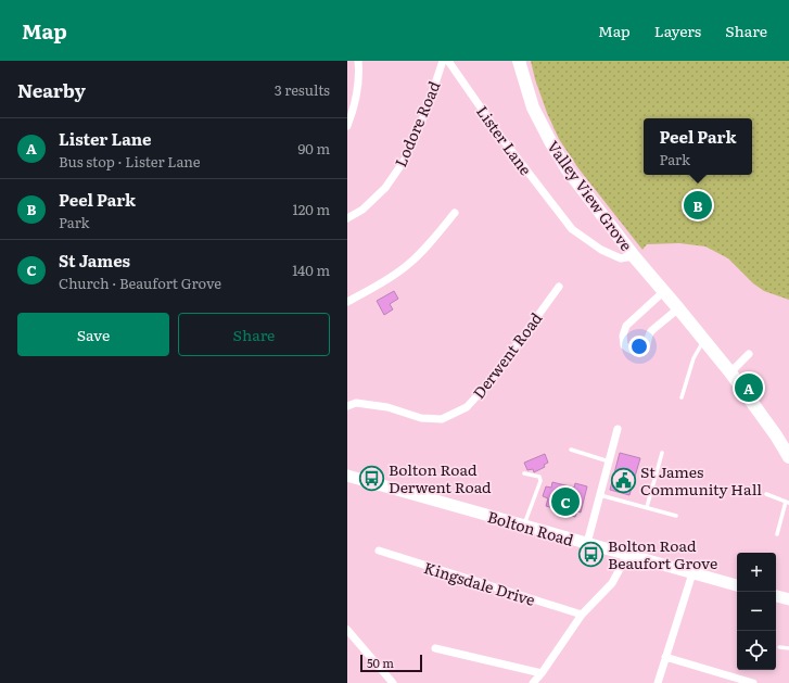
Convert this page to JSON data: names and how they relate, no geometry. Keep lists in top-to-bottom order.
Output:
{
  "streets": {
    "highway": ["Valley View Grove"],
    "main road": ["Bolton Road"],
    "street": [
      "Lodore Road",
      "Lister Lane",
      "Derwent Road",
      "Kingsdale Drive"
    ]
  },
  "crossings": [
    ["Lister Lane", "Valley View Grove"]
  ],
  "places": {
    "bus stop": ["Bolton Road Derwent Road", "Bolton Road Beaufort Grove"],
    "public building": ["St James Community Hall"]
  },
  "scale_bar": "50 m",
  "page": {
    "header": "Map",
    "nav": ["Map", "Layers", "Share"],
    "heading": ["Nearby", "3 results"],
    "list": [
      {
        "mark": "A",
        "name": "Lister Lane",
        "note": "Bus stop · Lister Lane",
        "value": "90 m"
      },
      {
        "mark": "B",
        "name": "Peel Park",
        "note": "Park",
        "value": "120 m"
      },
      {
        "mark": "C",
        "name": "St James",
        "note": "Church · Beaufort Grove",
        "value": "140 m"
      }
    ],
    "popup": ["Peel Park", "Park"],
    "pins": ["B", "A", "C"],
    "buttons": ["Save", "Share"],
    "map_buttons": ["+", "−"],
    "scale": "50 m"
  }
}
